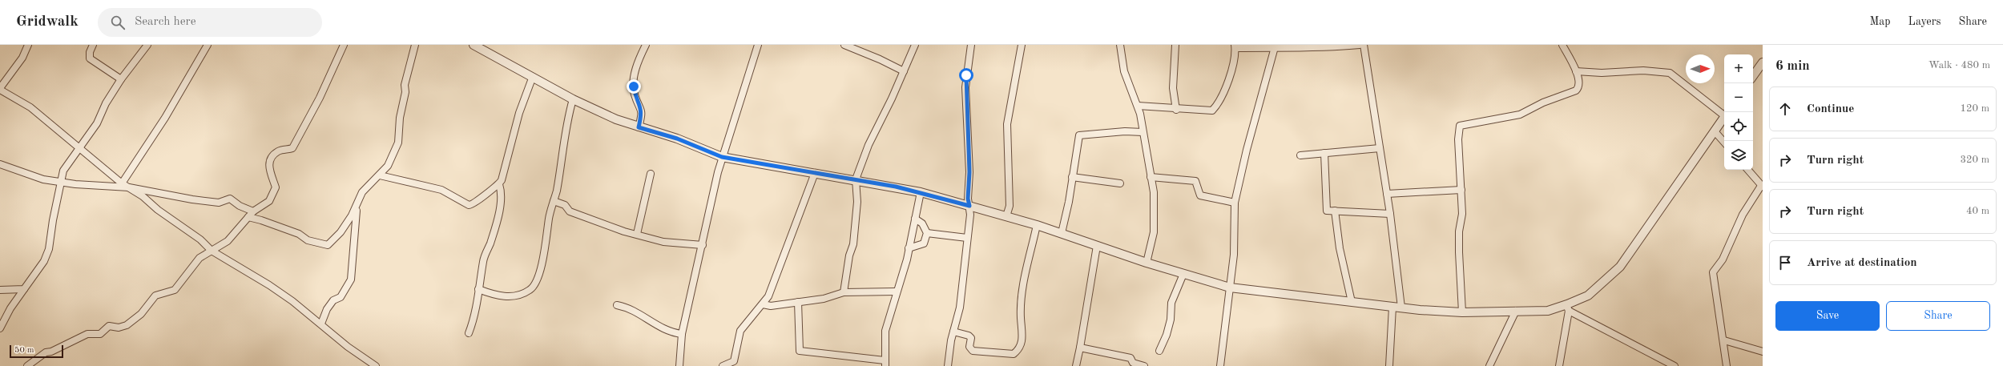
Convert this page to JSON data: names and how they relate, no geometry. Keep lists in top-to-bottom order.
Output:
{
  "scale_bar": "50 m",
  "north": "right",
  "page": {
    "header": "Gridwalk",
    "search": "Search here",
    "nav": ["Map", "Layers", "Share"],
    "heading": ["6 min", "Walk · 480 m"],
    "map_buttons": ["+", "−"],
    "list": [
      ["Continue", "120 m"],
      ["Turn right", "320 m"],
      ["Turn right", "40 m"],
      "Arrive at destination"
    ],
    "buttons": ["Save", "Share"],
    "scale": "50 m"
  }
}
